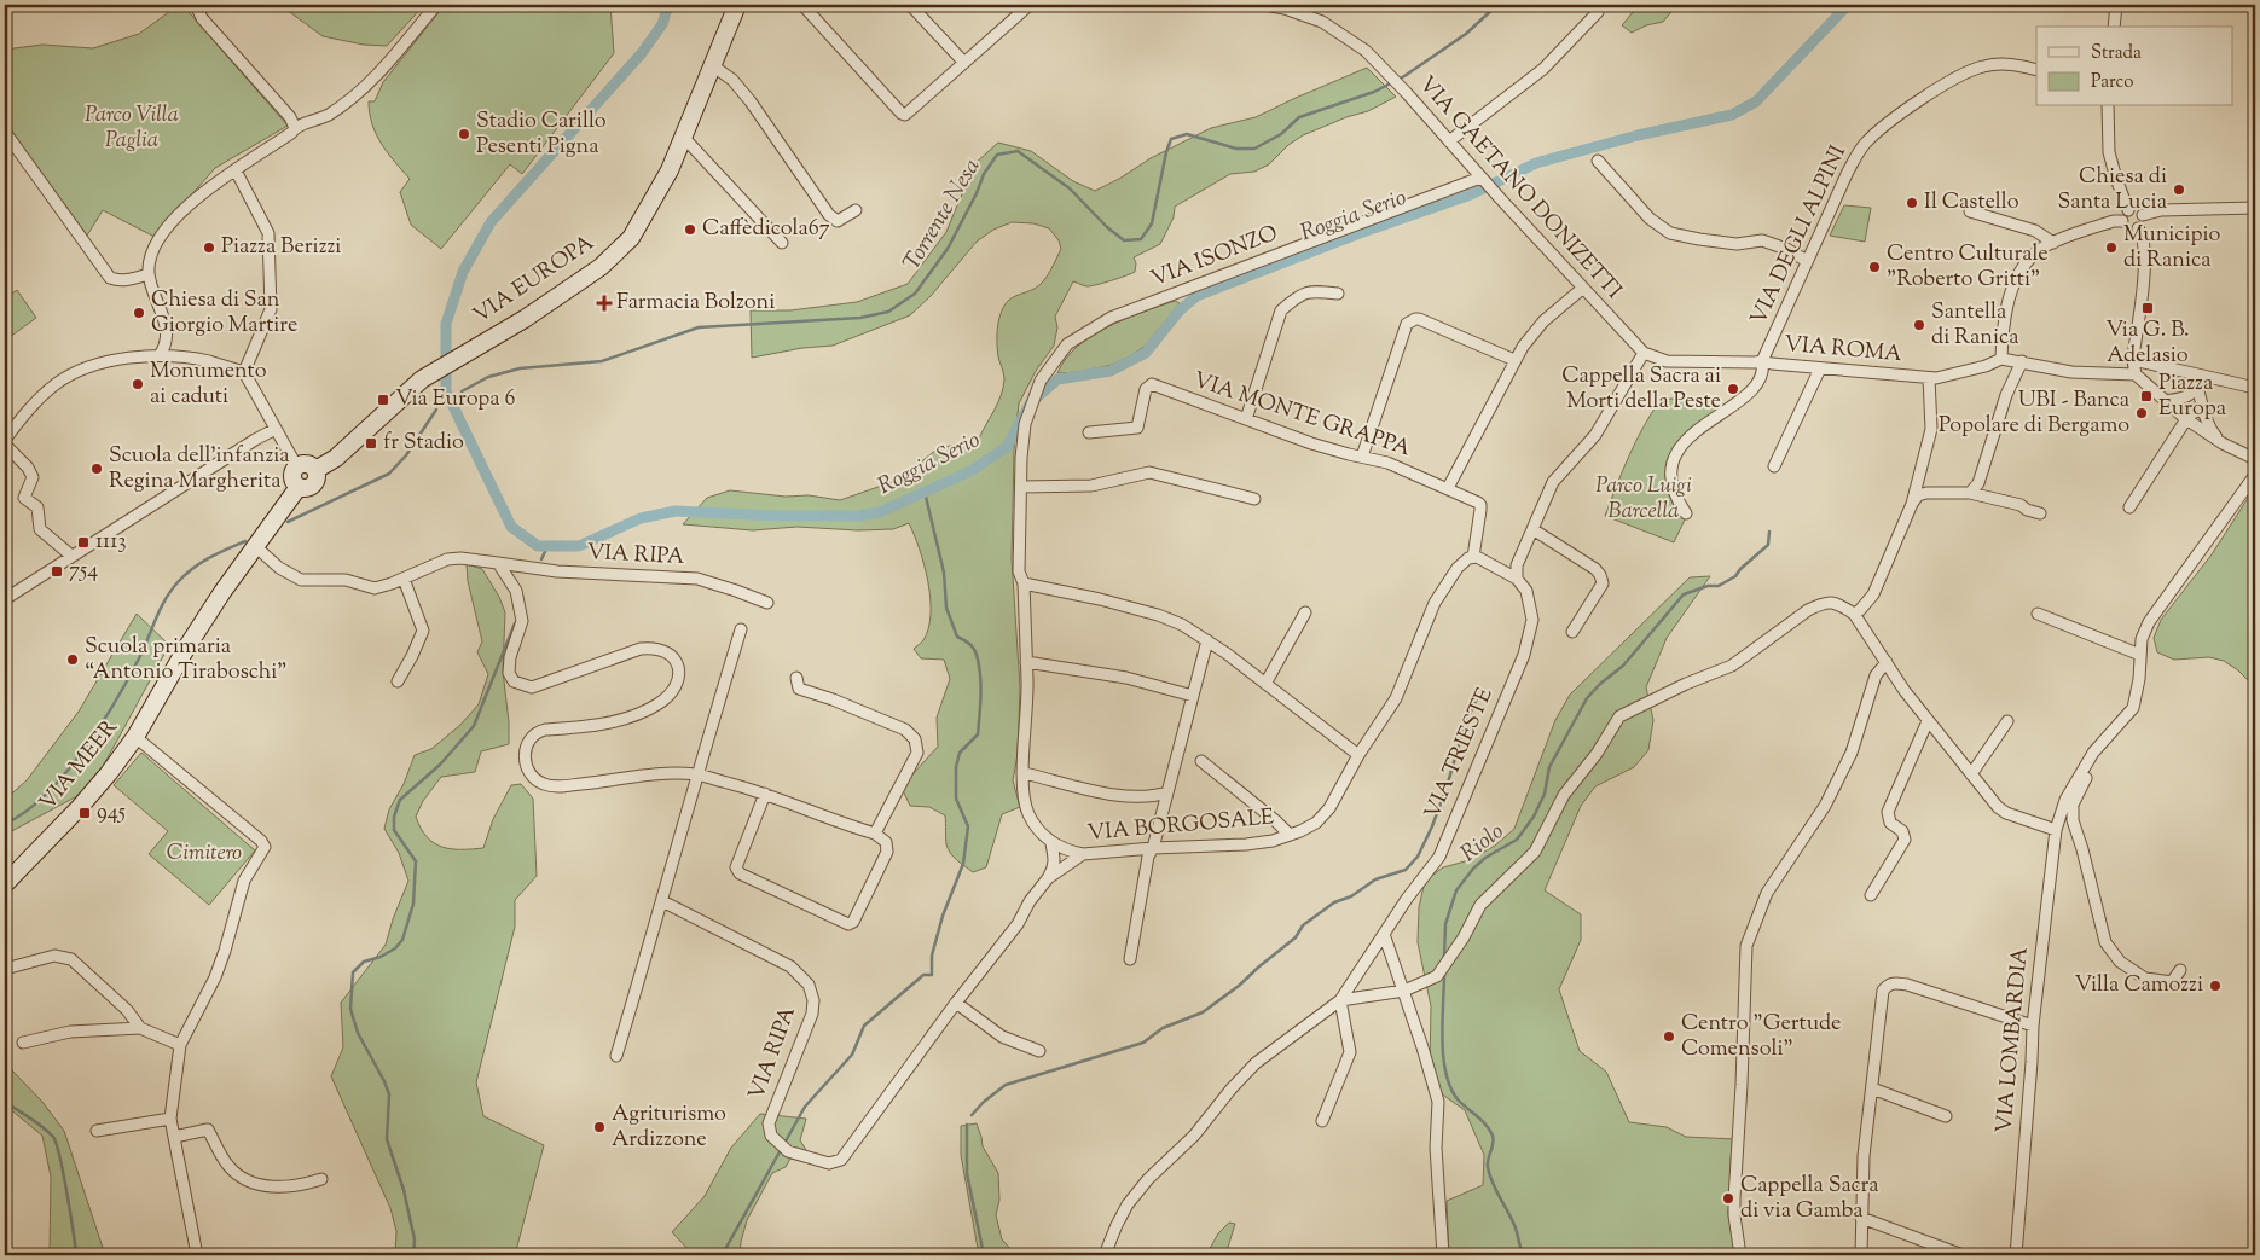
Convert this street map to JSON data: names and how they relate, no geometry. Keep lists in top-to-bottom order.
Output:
{
  "streets": {
    "street": [
      "VIA GAETANO DONIZETTI",
      "VIA DEGLI ALPINI",
      "VIA ISONZO",
      "VIA EUROPA",
      "VIA ROMA",
      "VIA MONTE GRAPPA",
      "VIA RIPA",
      "VIA TRIESTE",
      "VIA MEER",
      "VIA BORGOSALE",
      "VIA LOMBARDIA"
    ]
  },
  "crossings": [
    ["VIA GAETANO DONIZETTI", "VIA ISONZO"],
    ["VIA GAETANO DONIZETTI", "VIA ROMA"],
    ["VIA DEGLI ALPINI", "VIA ROMA"],
    ["VIA EUROPA", "VIA MEER"],
    ["VIA MONTE GRAPPA", "VIA BORGOSALE"],
    ["VIA RIPA", "VIA MEER"],
    ["VIA RIPA", "VIA BORGOSALE"]
  ],
  "water": ["Torrente Nesa", "Roggia Serio", "Riolo"],
  "parks": ["Parco Villa Paglia", "Parco Luigi Barcella", "Cimitero"],
  "places": {
    "other": [
      "Stadio Carillo Pesenti Pigna",
      "Chiesa di Santa Lucia",
      "Il Castello",
      "Caffèdicola67",
      "Piazza Berizzi",
      "Municipio di Ranica",
      "Centro Culturale \"Roberto Gritti\"",
      "Chiesa di San Giorgio Martire",
      "Santella di Ranica",
      "Monumento ai caduti",
      "Cappella Sacra ai Morti della Peste",
      "UBI - Banca Popolare di Bergamo",
      "Scuola dell’infanzia Regina Margherita",
      "Scuola primaria “Antonio Tiraboschi”",
      "Villa Camozzi",
      "Centro \"Gertude Comensoli\"",
      "Agriturismo Ardizzone",
      "Cappella Sacra di via Gamba"
    ],
    "health": ["Farmacia Bolzoni"],
    "transit": [
      "Via G. B. Adelasio",
      "Piazza Europa",
      "Via Europa 6",
      "fr Stadio",
      "1113",
      "754",
      "945"
    ]
  },
  "legend": ["Strada", "Parco"]
}
